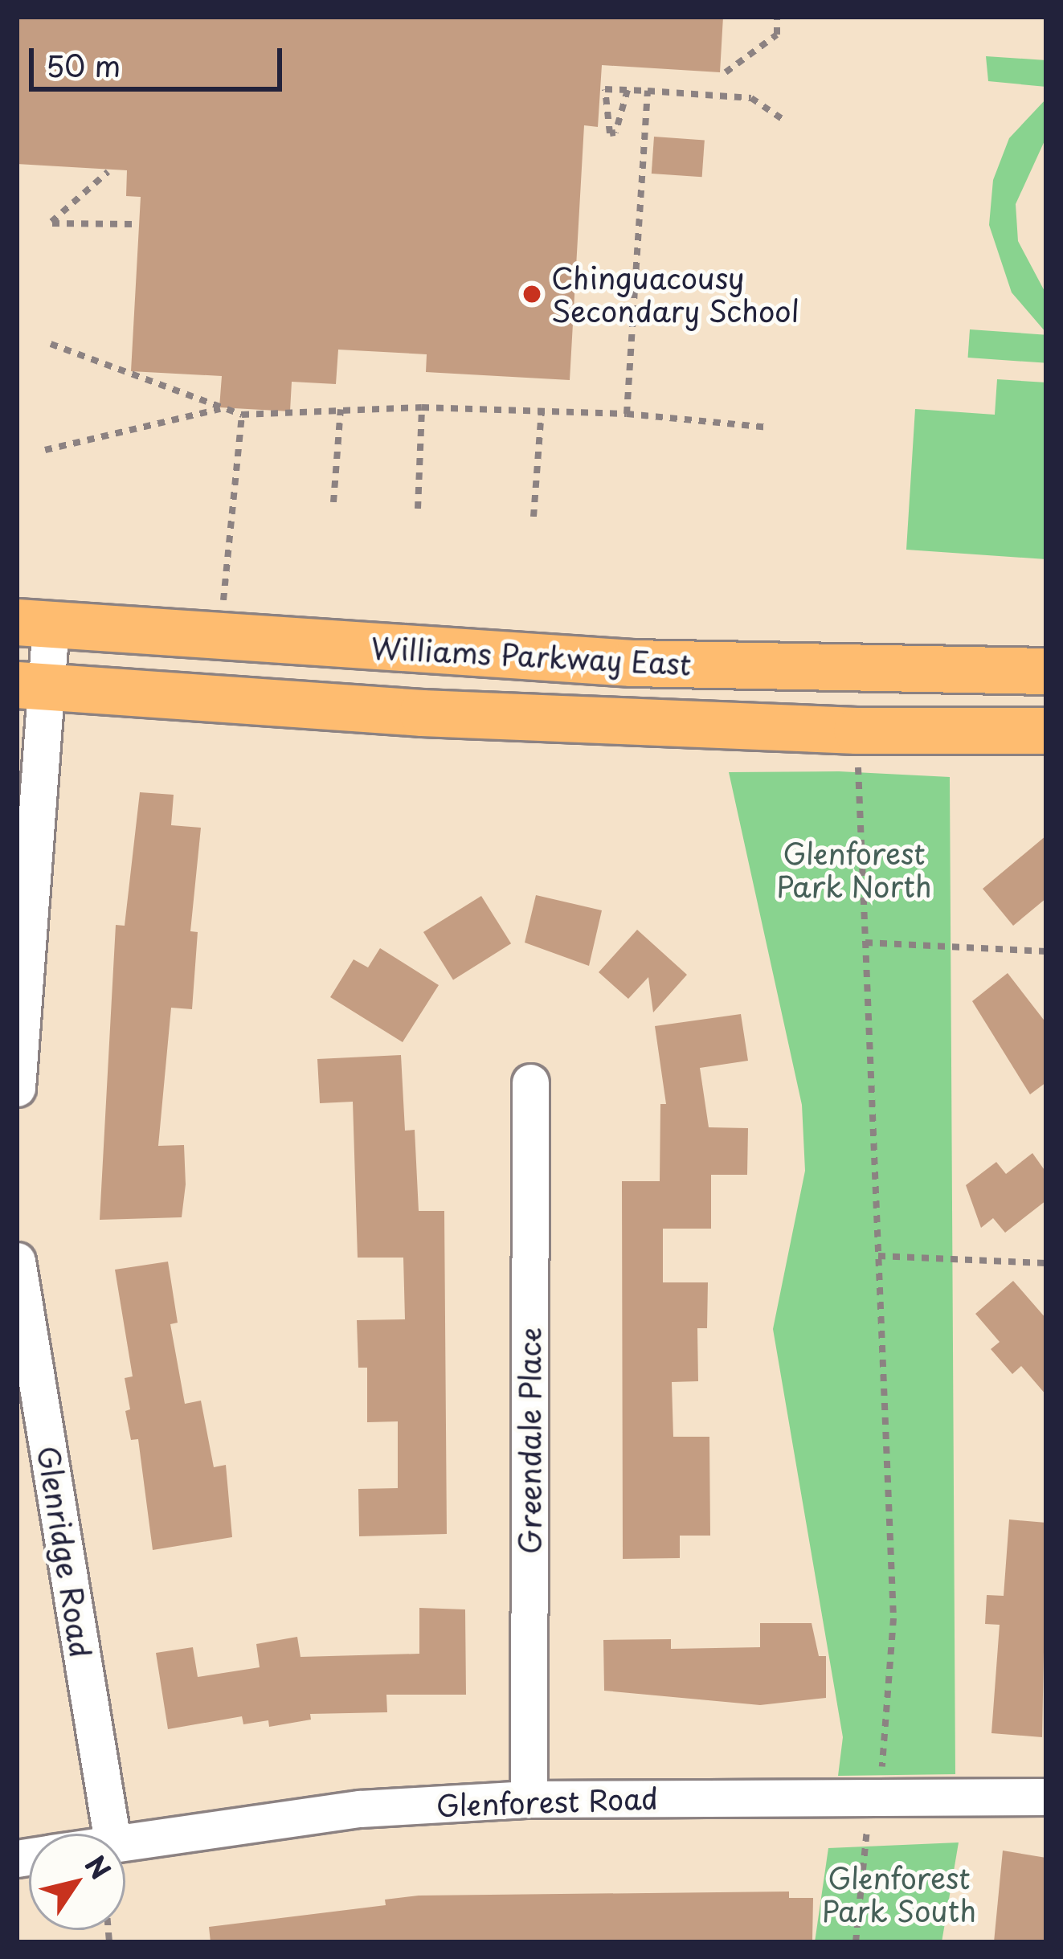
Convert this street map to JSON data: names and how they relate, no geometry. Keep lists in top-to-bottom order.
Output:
{
  "streets": {
    "main road": ["Williams Parkway East"],
    "street": ["Greendale Place", "Glenridge Road", "Glenforest Road"]
  },
  "crossings": [
    ["Greendale Place", "Glenforest Road"]
  ],
  "parks": ["Glenforest Park North", "Glenforest Park South"],
  "places": ["Chinguacousy Secondary School"],
  "scale_bar": "50 m",
  "north": "top right"
}
